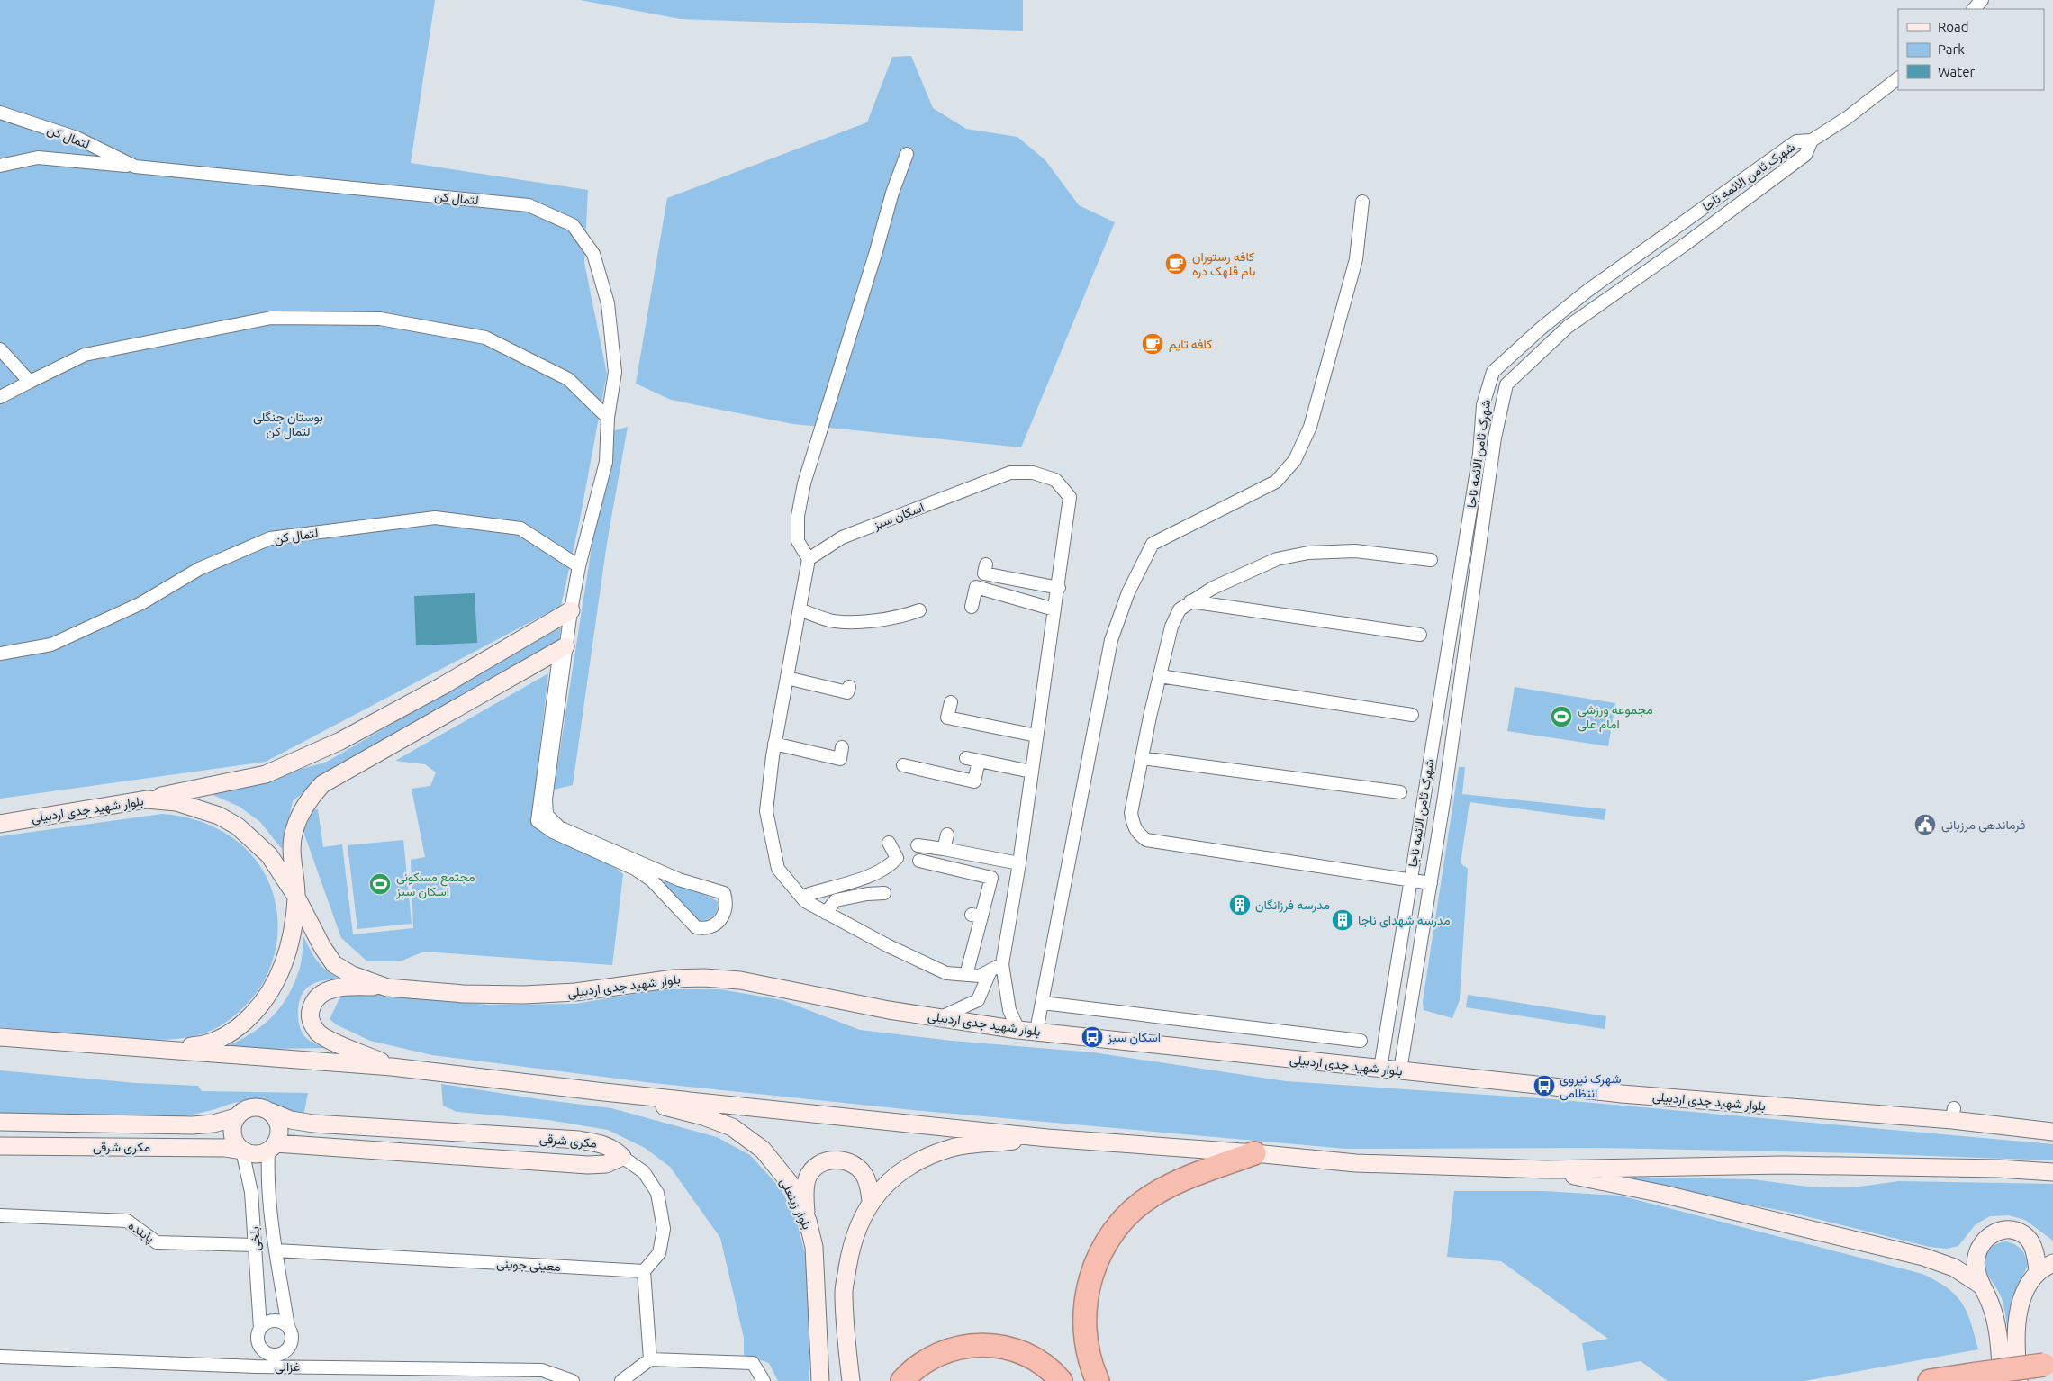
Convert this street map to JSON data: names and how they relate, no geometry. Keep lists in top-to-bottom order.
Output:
{
  "streets": {
    "main road": ["بلوار شهید جدی اردبیلی", "مکری شرقی", "بلوار زینعلی"],
    "street": [
      "لتمال کن",
      "شهرک ثامن الائمه ناجا",
      "اسکان سبز",
      "پاینده",
      "بلخی",
      "معینی جوینی",
      "غزالی"
    ]
  },
  "crossings": [
    ["شهرک ثامن الائمه ناجا", "بلوار شهید جدی اردبیلی"],
    ["اسکان سبز", "بلوار شهید جدی اردبیلی"],
    ["مکری شرقی", "بلخی"],
    ["پاینده", "بلخی"],
    ["بلخی", "معینی جوینی"]
  ],
  "parks": ["بوستان جنگلی لتمال کن"],
  "places": {
    "cafe": ["کافه رستوران بام قلهک دره", "کافه تایم"],
    "sports": ["مجموعه ورزشی امام علی", "مجتمع مسکونی اسکان سبز"],
    "public building": ["فرماندهی مرزبانی"],
    "building": ["مدرسه فرزانگان", "مدرسه شهدای ناجا"],
    "bus stop": ["اسکان سبز", "شهرک نیروی انتظامی"]
  },
  "legend": ["Road", "Park", "Water"]
}
